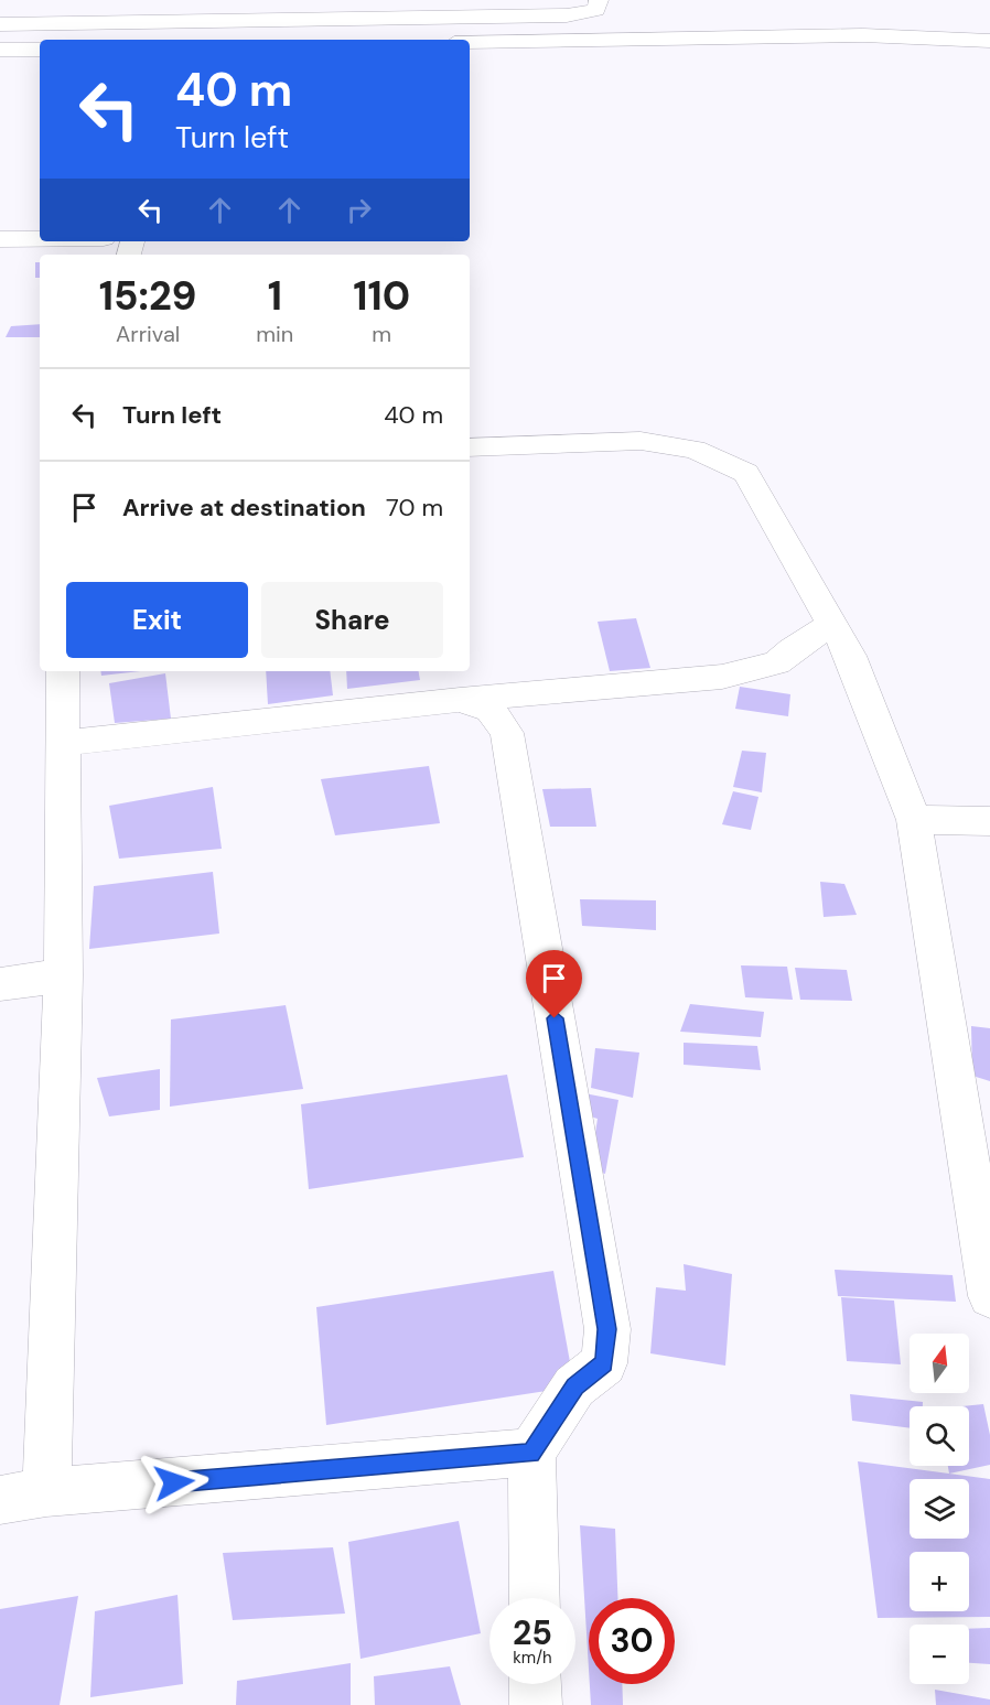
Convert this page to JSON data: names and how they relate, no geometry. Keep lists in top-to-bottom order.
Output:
{
  "north": "top",
  "page": {
    "turn": ["40 m", "Turn left"],
    "eta": [
      "15:29",
      "Arrival",
      "1",
      "min",
      "110",
      "m"
    ],
    "list": [
      {
        "name": "Turn left",
        "value": "40 m"
      },
      {
        "name": "Arrive at destination",
        "value": "70 m"
      }
    ],
    "buttons": ["Exit", "Share"],
    "map_buttons": ["+", "−"],
    "speed": "25 km/h",
    "limit": "30"
  }
}
